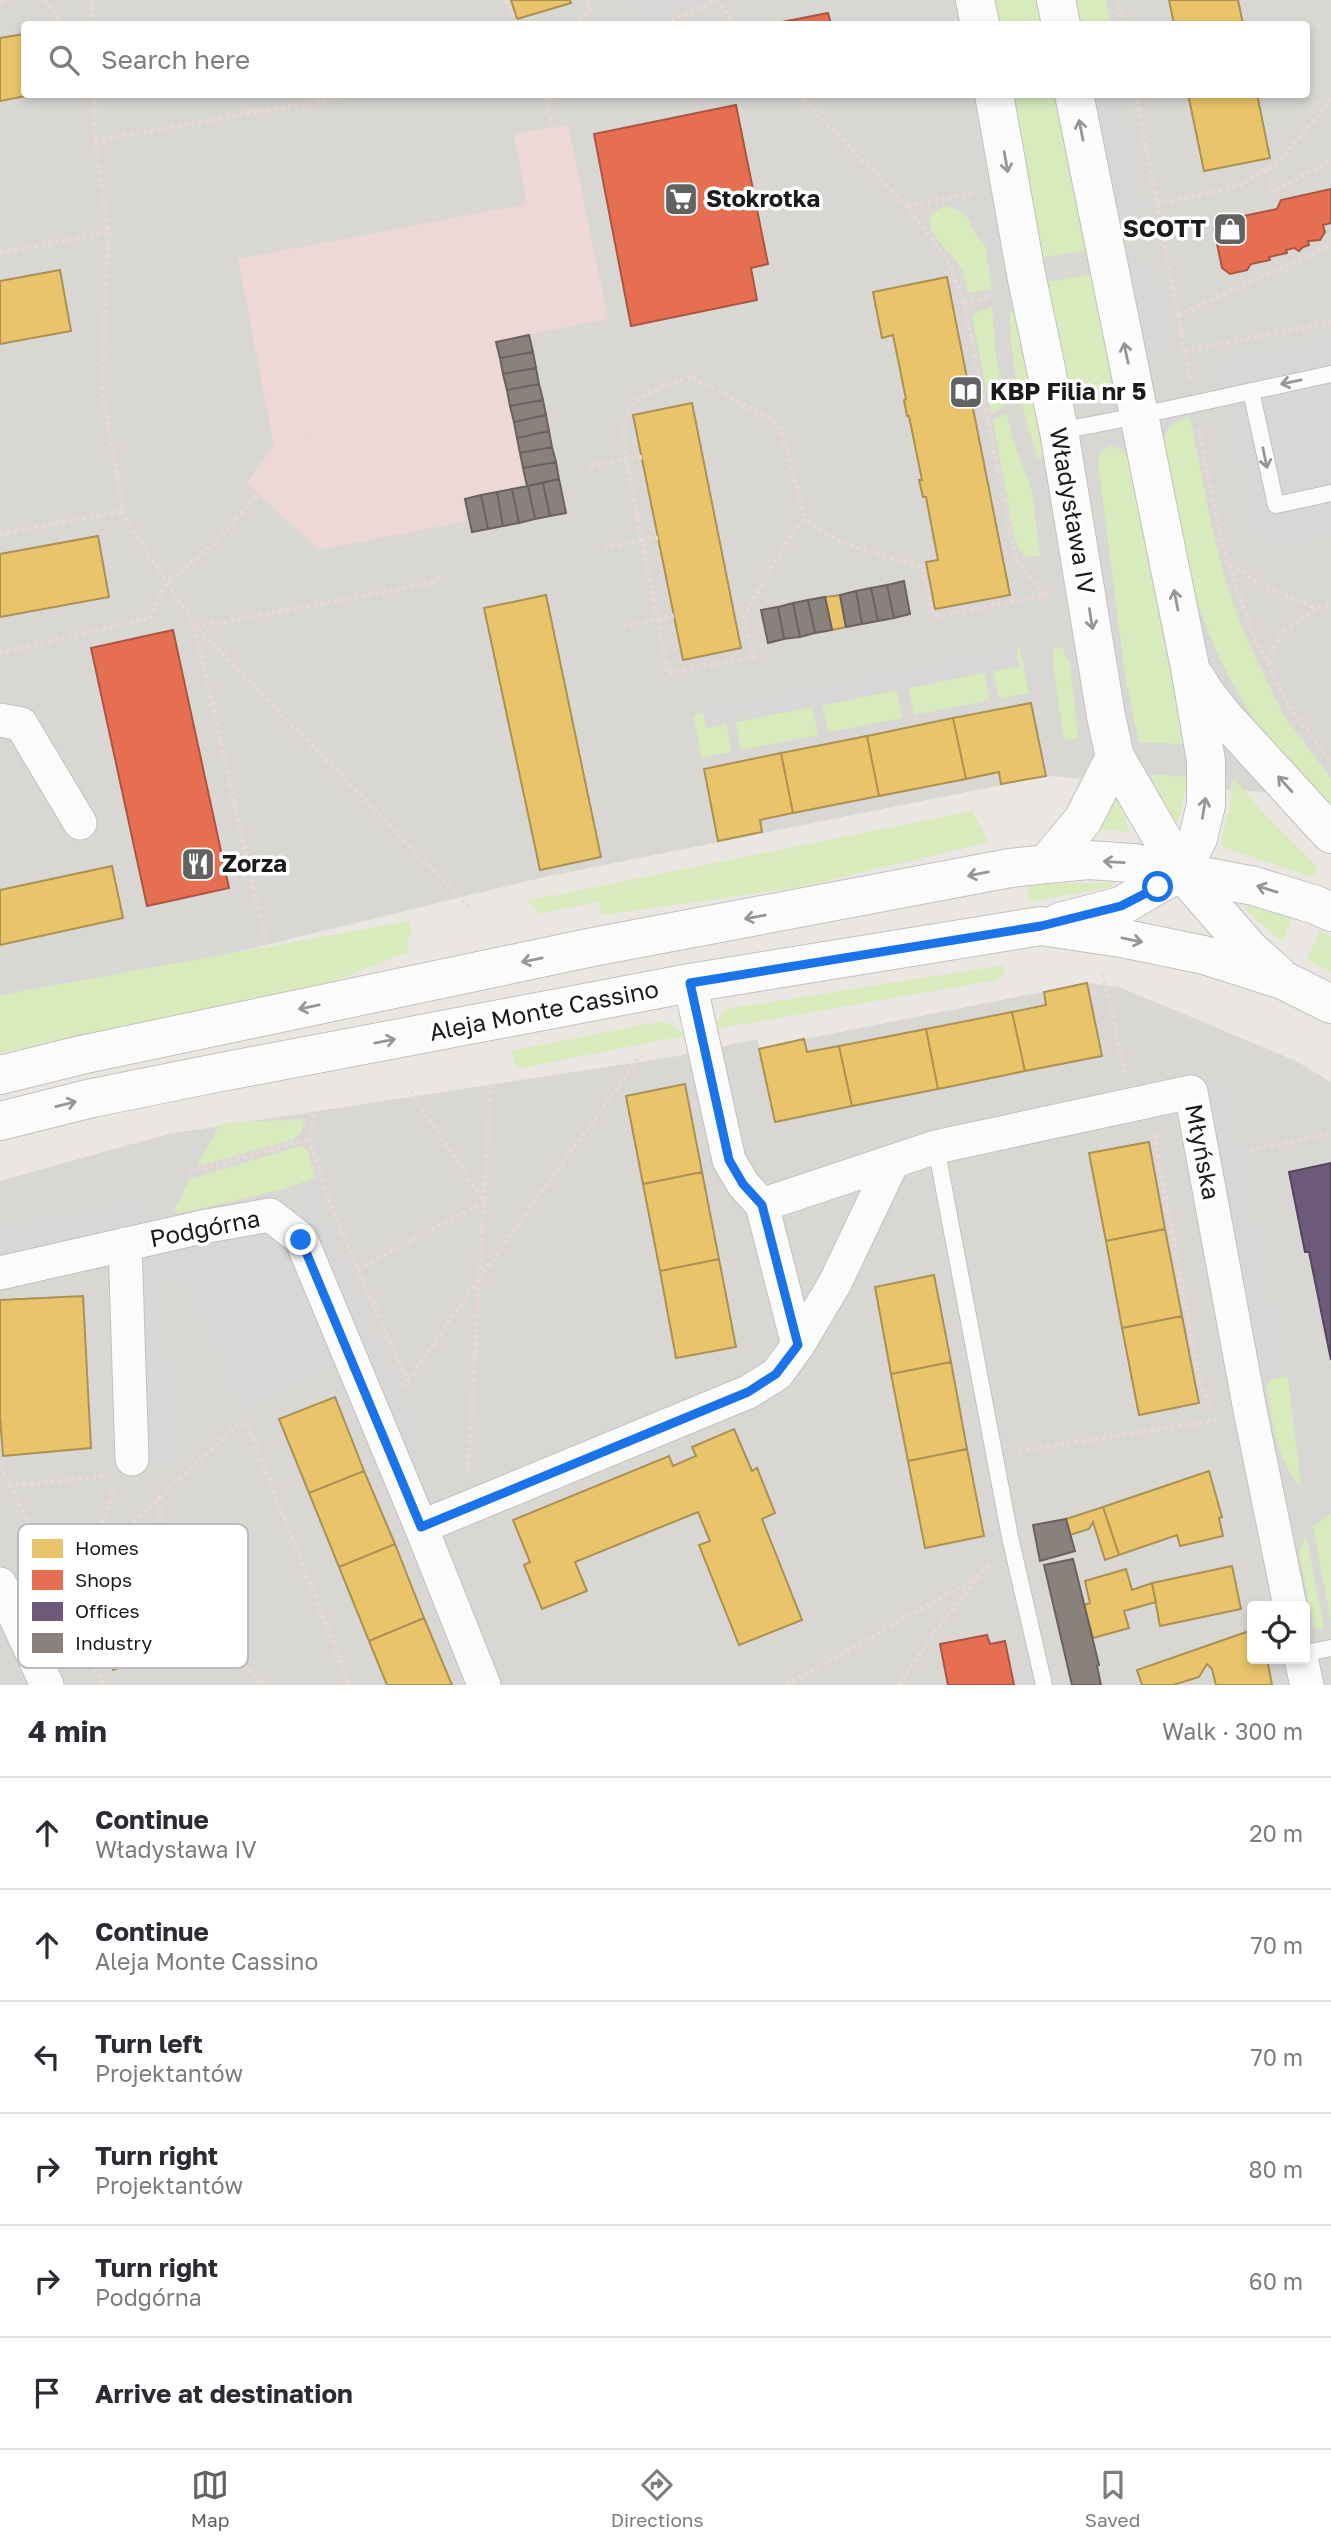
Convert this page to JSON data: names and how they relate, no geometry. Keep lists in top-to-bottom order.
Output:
{
  "streets": {
    "street": [
      "Władysława IV",
      "Aleja Monte Cassino",
      "Młyńska",
      "Podgórna"
    ]
  },
  "crossings": [
    ["Władysława IV", "Aleja Monte Cassino"]
  ],
  "places": {
    "supermarket": ["Stokrotka"],
    "shop": ["SCOTT"],
    "library": ["KBP Filia nr 5"],
    "restaurant": ["Zorza"]
  },
  "legend": [
    "Homes",
    "Shops",
    "Offices",
    "Industry"
  ],
  "page": {
    "search": "Search here",
    "heading": ["4 min", "Walk · 300 m"],
    "list": [
      ["Continue", "Władysława IV", "20 m"],
      ["Continue", "Aleja Monte Cassino", "70 m"],
      ["Turn left", "Projektantów", "70 m"],
      ["Turn right", "Projektantów", "80 m"],
      ["Turn right", "Podgórna", "60 m"],
      "Arrive at destination"
    ],
    "nav": ["Map", "Directions", "Saved"]
  }
}
